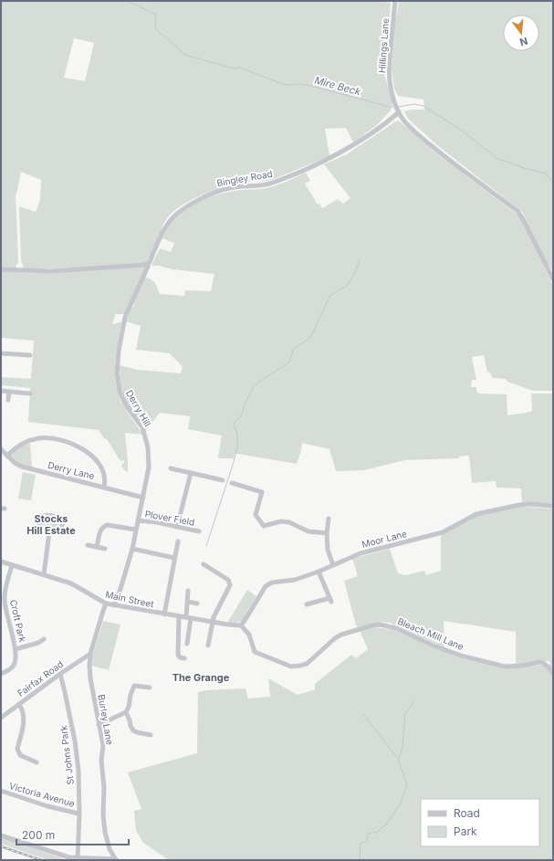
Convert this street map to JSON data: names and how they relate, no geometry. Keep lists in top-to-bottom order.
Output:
{
  "streets": {
    "street": [
      "Hillings Lane",
      "Bingley Road",
      "Derry Hill",
      "Derry Lane",
      "Plover Field",
      "Moor Lane",
      "Main Street",
      "Croft Park",
      "Bleach Mill Lane",
      "Fairfax Road",
      "Burley Lane",
      "St Johns Park",
      "Victoria Avenue"
    ]
  },
  "crossings": [
    ["Hillings Lane", "Bingley Road"],
    ["Bingley Road", "Derry Hill"],
    ["Derry Hill", "Derry Lane"],
    ["Derry Hill", "Plover Field"],
    ["Derry Hill", "Main Street"],
    ["Moor Lane", "Main Street"],
    ["Moor Lane", "Bleach Mill Lane"],
    ["Main Street", "Croft Park"],
    ["Main Street", "Bleach Mill Lane"],
    ["Main Street", "Burley Lane"],
    ["Fairfax Road", "Burley Lane"],
    ["Fairfax Road", "St Johns Park"],
    ["St Johns Park", "Victoria Avenue"]
  ],
  "districts": ["Stocks Hill Estate", "The Grange"],
  "water": ["Mire Beck"],
  "legend": ["Road", "Park"],
  "scale_bar": "200 m",
  "north": "bottom"
}
